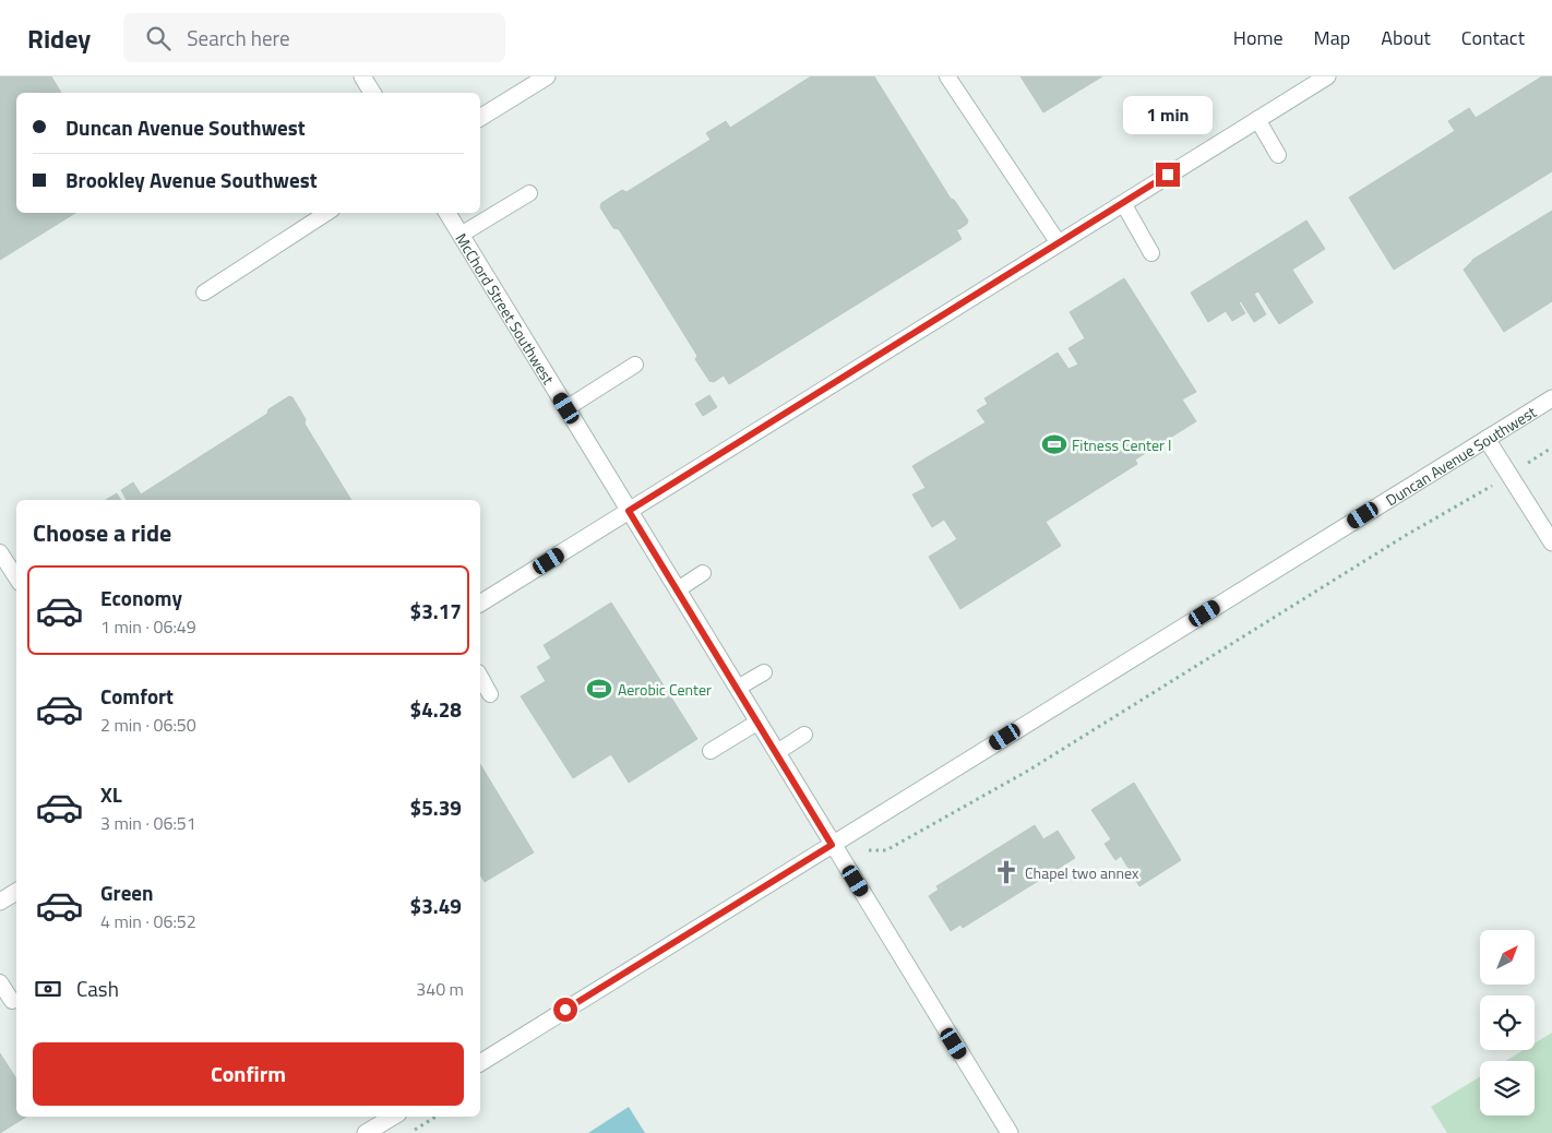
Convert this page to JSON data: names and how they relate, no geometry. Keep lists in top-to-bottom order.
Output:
{
  "streets": {
    "street": ["McChord Street Southwest", "Duncan Avenue Southwest"]
  },
  "crossings": [
    ["McChord Street Southwest", "Duncan Avenue Southwest"]
  ],
  "places": {
    "sports": ["Fitness Center I", "Aerobic Center"],
    "church": ["Chapel two annex"]
  },
  "north": "top right",
  "page": {
    "header": "Ridey",
    "search": "Search here",
    "nav": [
      "Home",
      "Map",
      "About",
      "Contact"
    ],
    "banner": ["Duncan Avenue Southwest", "Brookley Avenue Southwest"],
    "bubble": "1 min",
    "heading": "Choose a ride",
    "list": [
      {
        "name": "Economy",
        "note": "1 min · 06:49",
        "value": "$3.17"
      },
      {
        "name": "Comfort",
        "note": "2 min · 06:50",
        "value": "$4.28"
      },
      {
        "name": "XL",
        "note": "3 min · 06:51",
        "value": "$5.39"
      },
      {
        "name": "Green",
        "note": "4 min · 06:52",
        "value": "$3.49"
      }
    ],
    "pay": ["Cash", "340 m"],
    "buttons": "Confirm"
  }
}
